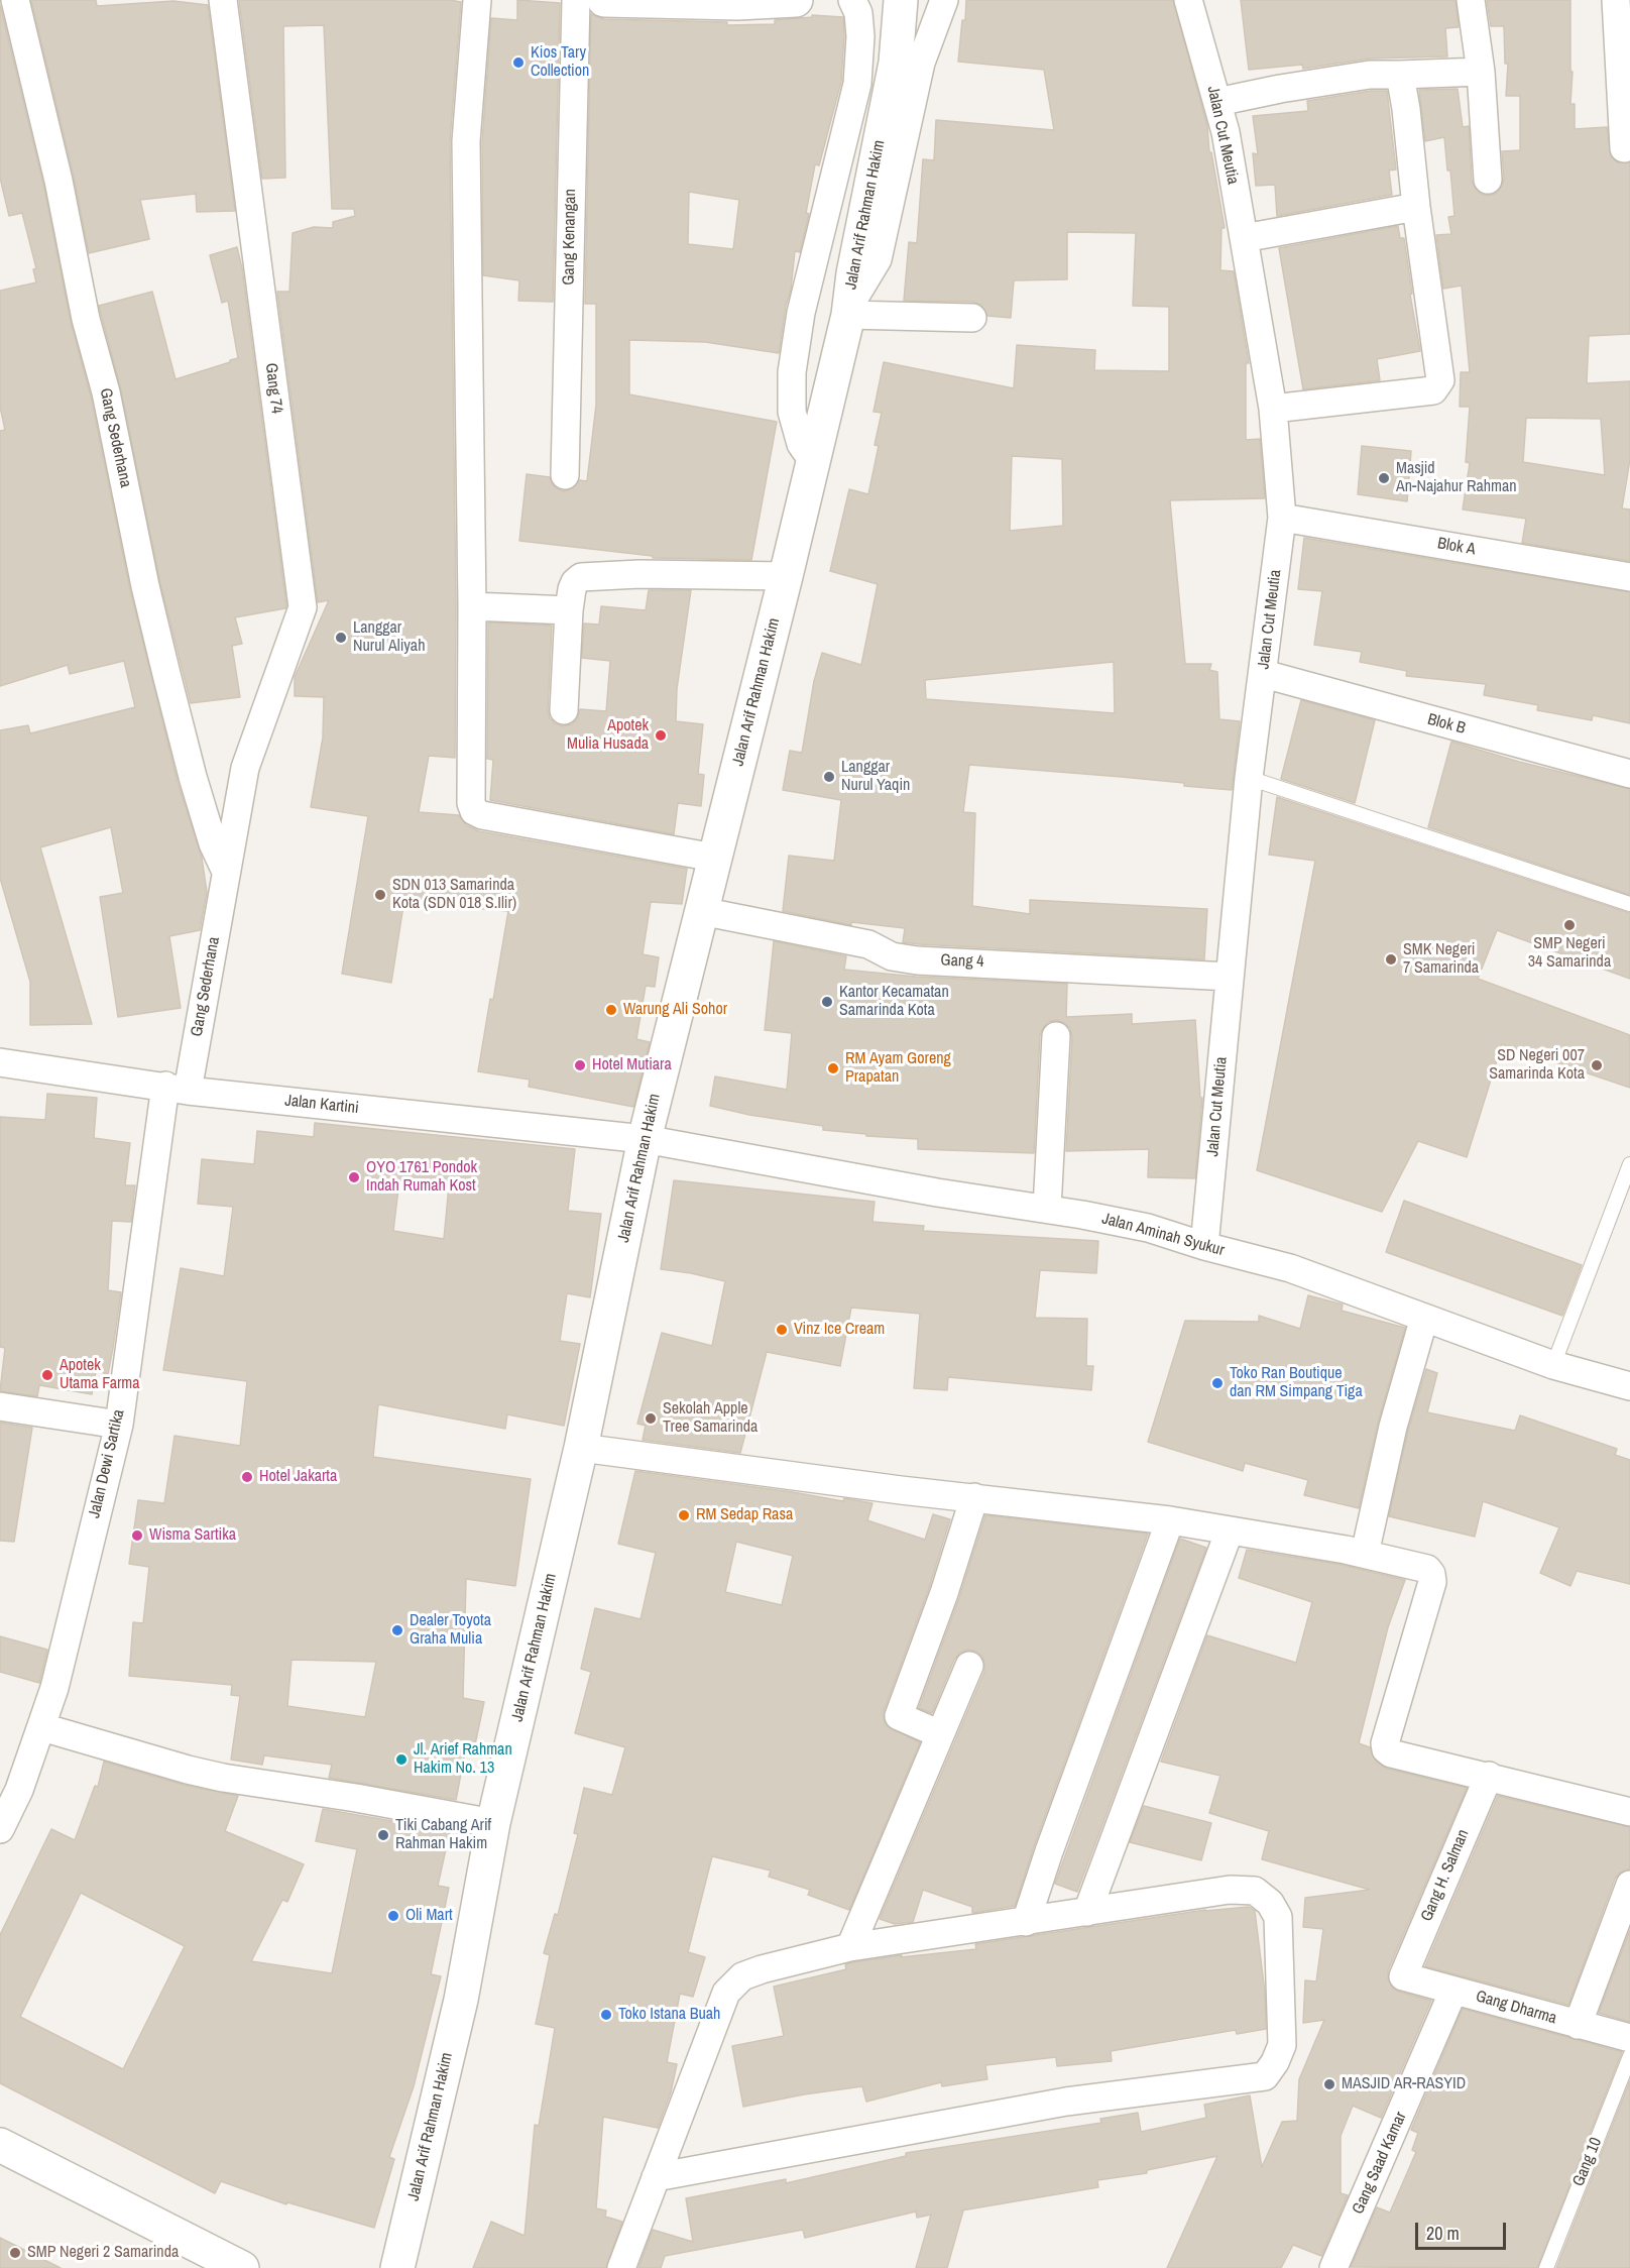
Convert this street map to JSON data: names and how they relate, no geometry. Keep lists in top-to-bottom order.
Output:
{
  "streets": {
    "street": [
      "Jalan Cut Meutia",
      "Jalan Arif Rahman Hakim",
      "Gang Kenangan",
      "Gang 74",
      "Gang Sederhana",
      "Blok A",
      "Blok B",
      "Gang 4",
      "Jalan Kartini",
      "Jalan Aminah Syukur",
      "Jalan Dewi Sartika",
      "Gang H. Salman",
      "Gang Dharma",
      "Gang Saad Kamar"
    ],
    "lane": ["Gang 10"]
  },
  "crossings": [
    ["Jalan Cut Meutia", "Blok A"],
    ["Jalan Cut Meutia", "Blok B"],
    ["Jalan Cut Meutia", "Gang 4"],
    ["Jalan Cut Meutia", "Jalan Aminah Syukur"],
    ["Jalan Arif Rahman Hakim", "Gang 4"],
    ["Jalan Arif Rahman Hakim", "Jalan Kartini"],
    ["Jalan Arif Rahman Hakim", "Jalan Aminah Syukur"],
    ["Gang 74", "Gang Sederhana"],
    ["Gang Sederhana", "Jalan Kartini"],
    ["Gang Sederhana", "Jalan Dewi Sartika"],
    ["Jalan Kartini", "Jalan Aminah Syukur"],
    ["Jalan Kartini", "Jalan Dewi Sartika"],
    ["Gang H. Salman", "Gang Dharma"],
    ["Gang Dharma", "Gang Saad Kamar"]
  ],
  "places": [
    "Kios Tary Collection",
    "Masjid An-Najahur Rahman",
    "Langgar Nurul Aliyah",
    "Apotek Mulia Husada",
    "Langgar Nurul Yaqin",
    "SDN 013 Samarinda Kota (SDN 018 S.Ilir)",
    "SMP Negeri 34 Samarinda",
    "SMK Negeri 7 Samarinda",
    "Kantor Kecamatan Samarinda Kota",
    "Warung Ali Sohor",
    "Hotel Mutiara",
    "SD Negeri 007 Samarinda Kota",
    "RM Ayam Goreng Prapatan",
    "OYO 1761 Pondok Indah Rumah Kost",
    "Vinz Ice Cream",
    "Apotek Utama Farma",
    "Toko Ran Boutique dan RM Simpang Tiga",
    "Sekolah Apple Tree Samarinda",
    "Hotel Jakarta",
    "RM Sedap Rasa",
    "Wisma Sartika",
    "Dealer Toyota Graha Mulia",
    "Jl. Arief Rahman Hakim No. 13",
    "Tiki Cabang Arif Rahman Hakim",
    "Oli Mart",
    "Toko Istana Buah",
    "MASJID AR-RASYID",
    "SMP Negeri 2 Samarinda"
  ],
  "scale_bar": "20 m"
}
